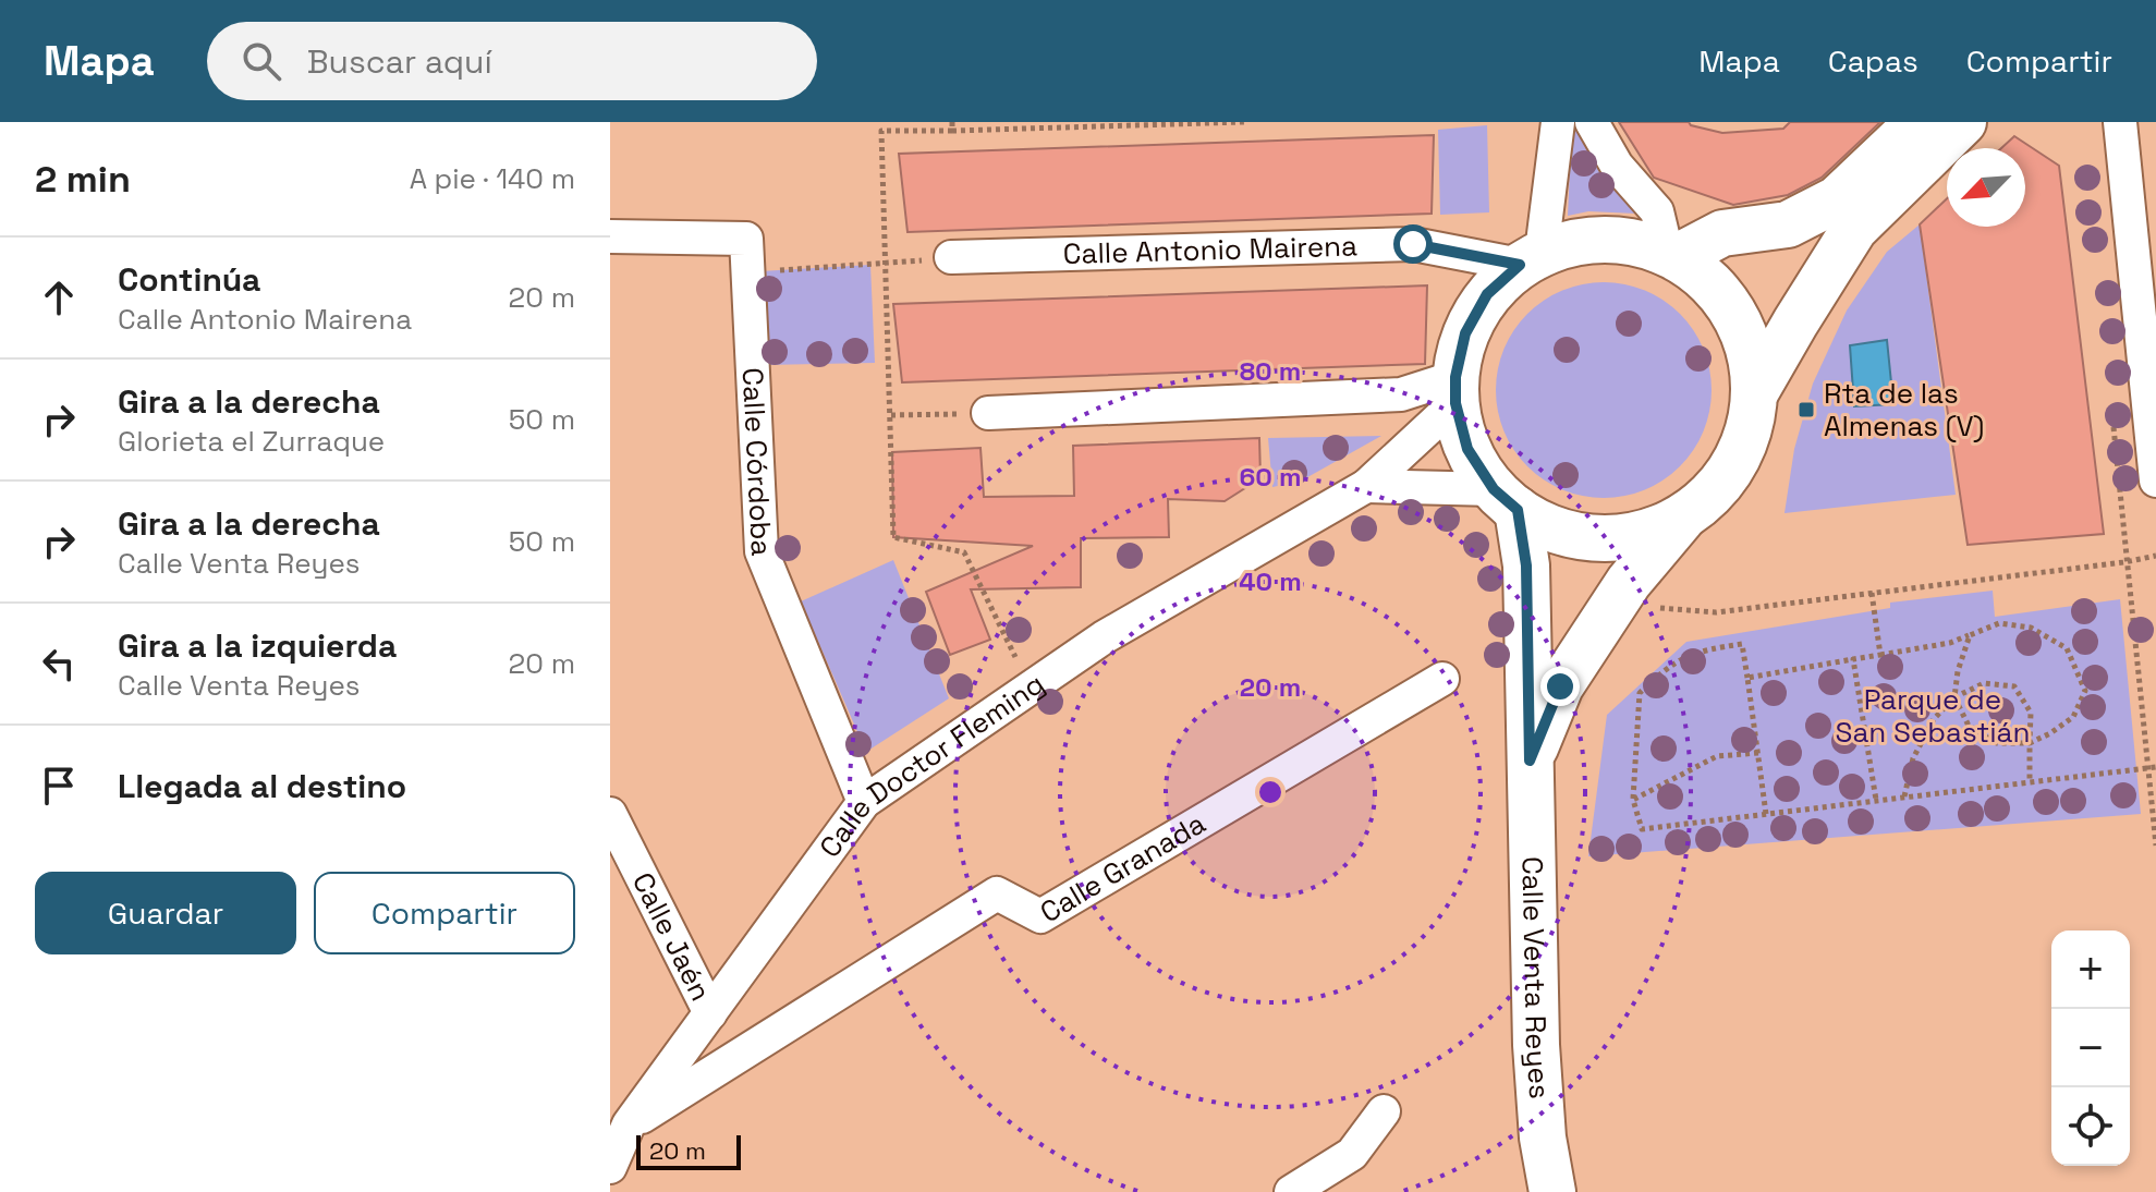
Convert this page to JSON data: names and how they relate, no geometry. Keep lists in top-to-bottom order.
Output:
{
  "streets": {
    "main road": ["Calle Venta Reyes"],
    "street": [
      "Calle Antonio Mairena",
      "Calle Córdoba",
      "Calle Doctor Fleming",
      "Calle Granada",
      "Calle Jaén"
    ]
  },
  "crossings": [
    ["Calle Antonio Mairena", "Calle Doctor Fleming"],
    ["Calle Antonio Mairena", "Calle Venta Reyes"],
    ["Calle Córdoba", "Calle Doctor Fleming"],
    ["Calle Doctor Fleming", "Calle Granada"],
    ["Calle Doctor Fleming", "Calle Jaén"],
    ["Calle Doctor Fleming", "Calle Venta Reyes"]
  ],
  "parks": ["Parque de San Sebastián"],
  "places": {
    "transit": ["Rta de las Almenas (V)"]
  },
  "scale_bar": "20 m",
  "north": "bottom left",
  "page": {
    "header": "Mapa",
    "search": "Buscar aquí",
    "nav": ["Mapa", "Capas", "Compartir"],
    "heading": ["2 min", "A pie · 140 m"],
    "list": [
      ["Continúa", "Calle Antonio Mairena", "20 m"],
      ["Gira a la derecha", "Glorieta el Zurraque", "50 m"],
      ["Gira a la derecha", "Calle Venta Reyes", "50 m"],
      ["Gira a la izquierda", "Calle Venta Reyes", "20 m"],
      "Llegada al destino"
    ],
    "buttons": ["Guardar", "Compartir"],
    "map_buttons": ["+", "−"],
    "scale": "20 m"
  },
  "rings": [
    "80 m",
    "60 m",
    "40 m",
    "20 m"
  ]
}
